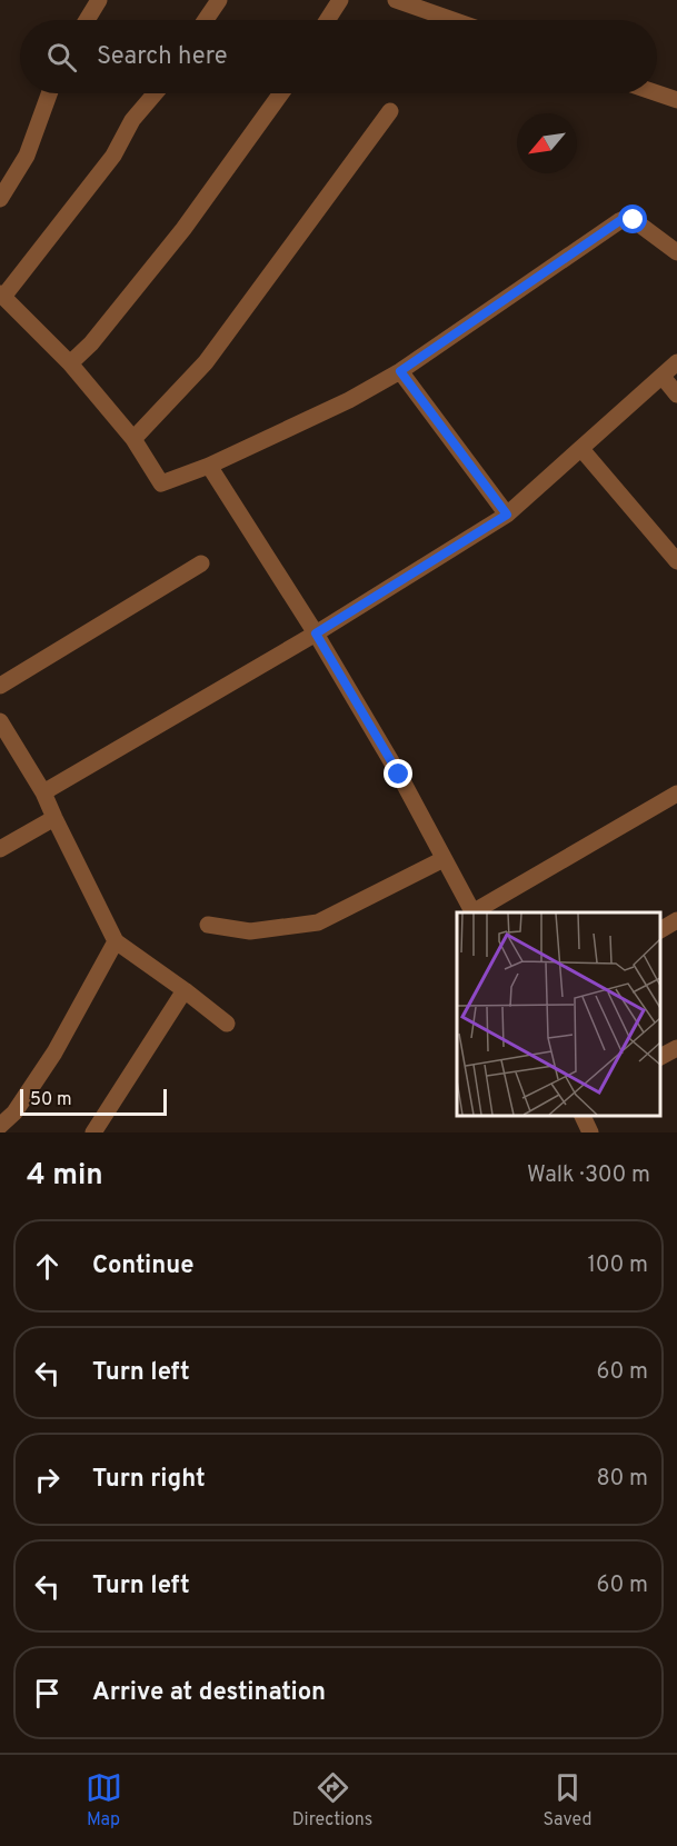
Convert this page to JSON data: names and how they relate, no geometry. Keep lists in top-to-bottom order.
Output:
{
  "scale_bar": "50 m",
  "north": "bottom left",
  "page": {
    "search": "Search here",
    "scale": "50 m",
    "heading": ["4 min", "Walk · 300 m"],
    "list": [
      ["Continue", "100 m"],
      ["Turn left", "60 m"],
      ["Turn right", "80 m"],
      ["Turn left", "60 m"],
      "Arrive at destination"
    ],
    "nav": ["Map", "Directions", "Saved"]
  }
}
